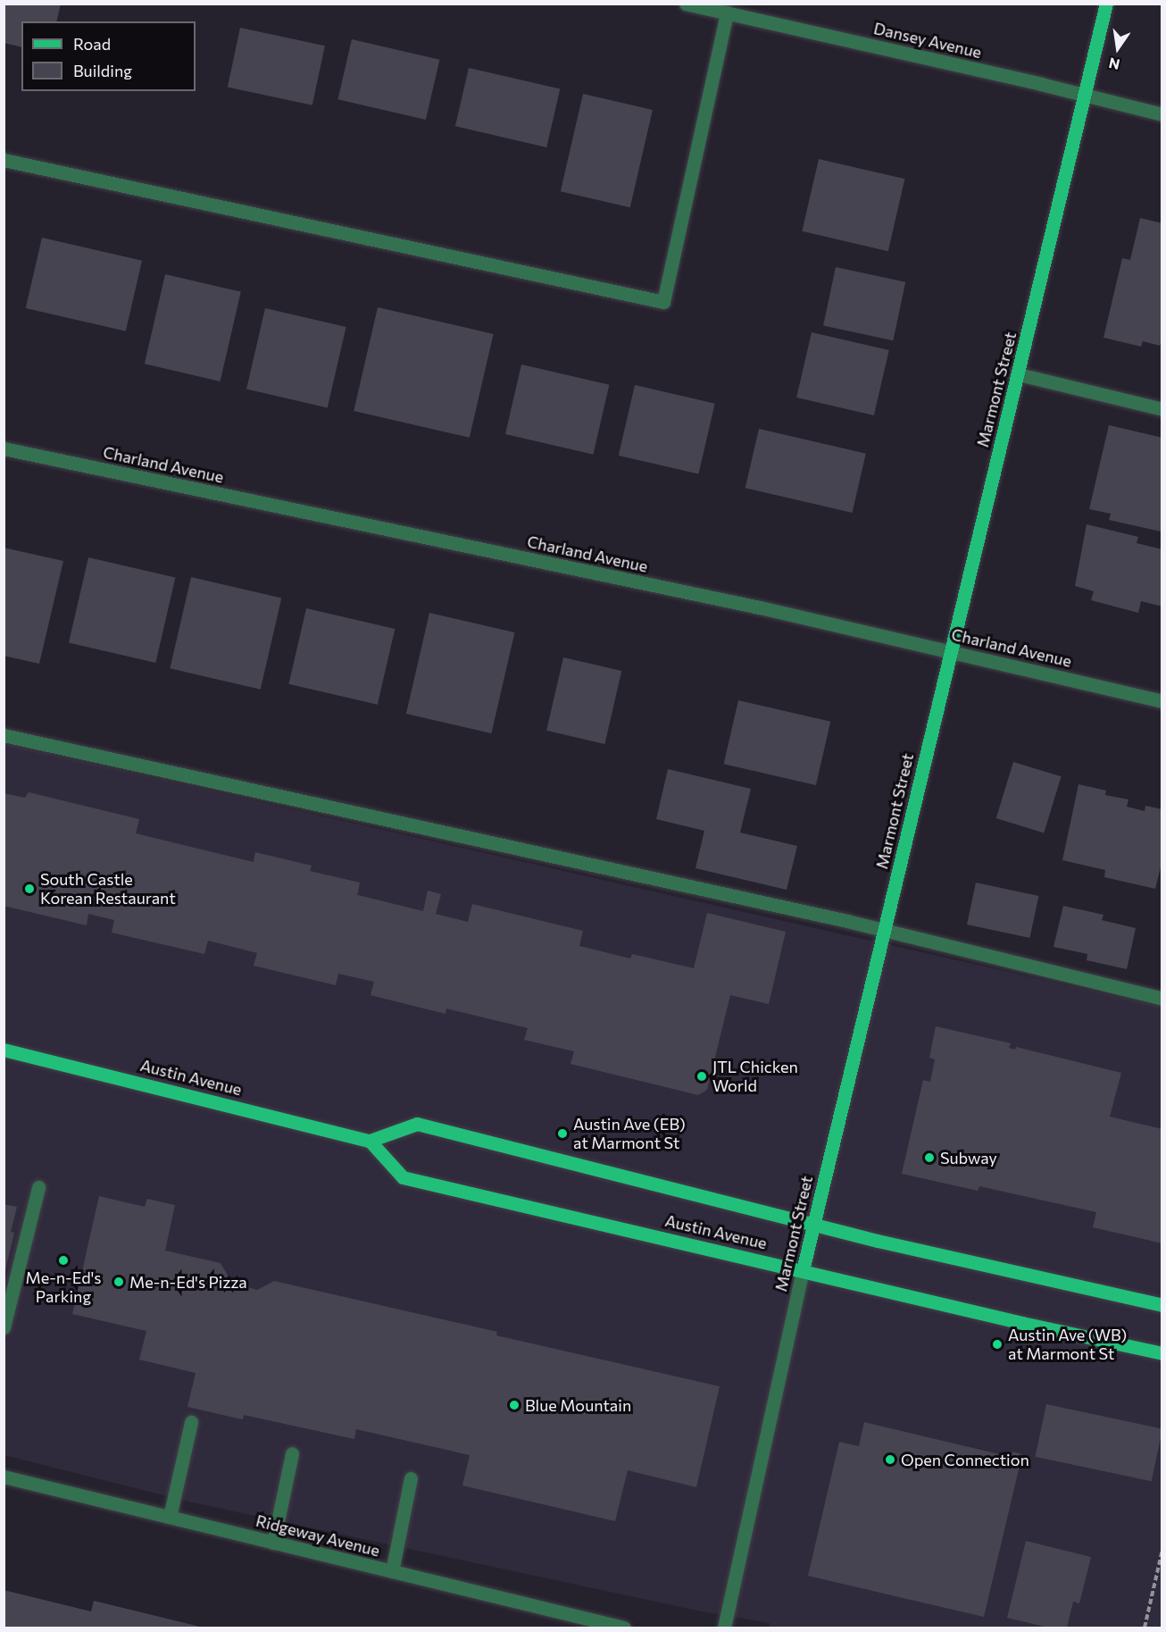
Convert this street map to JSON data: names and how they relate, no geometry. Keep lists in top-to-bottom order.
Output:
{
  "streets": {
    "main road": ["Marmont Street", "Austin Avenue"],
    "street": ["Dansey Avenue", "Charland Avenue", "Ridgeway Avenue"]
  },
  "crossings": [
    ["Dansey Avenue", "Marmont Street"],
    ["Marmont Street", "Charland Avenue"],
    ["Marmont Street", "Austin Avenue"]
  ],
  "places": [
    "South Castle Korean Restaurant",
    "JTL Chicken World",
    "Austin Ave (EB) at Marmont St",
    "Subway",
    "Me-n-Ed's Parking",
    "Me-n-Ed's Pizza",
    "Austin Ave (WB) at Marmont St",
    "Blue Mountain",
    "Open Connection"
  ],
  "legend": ["Road", "Building"],
  "north": "bottom"
}
